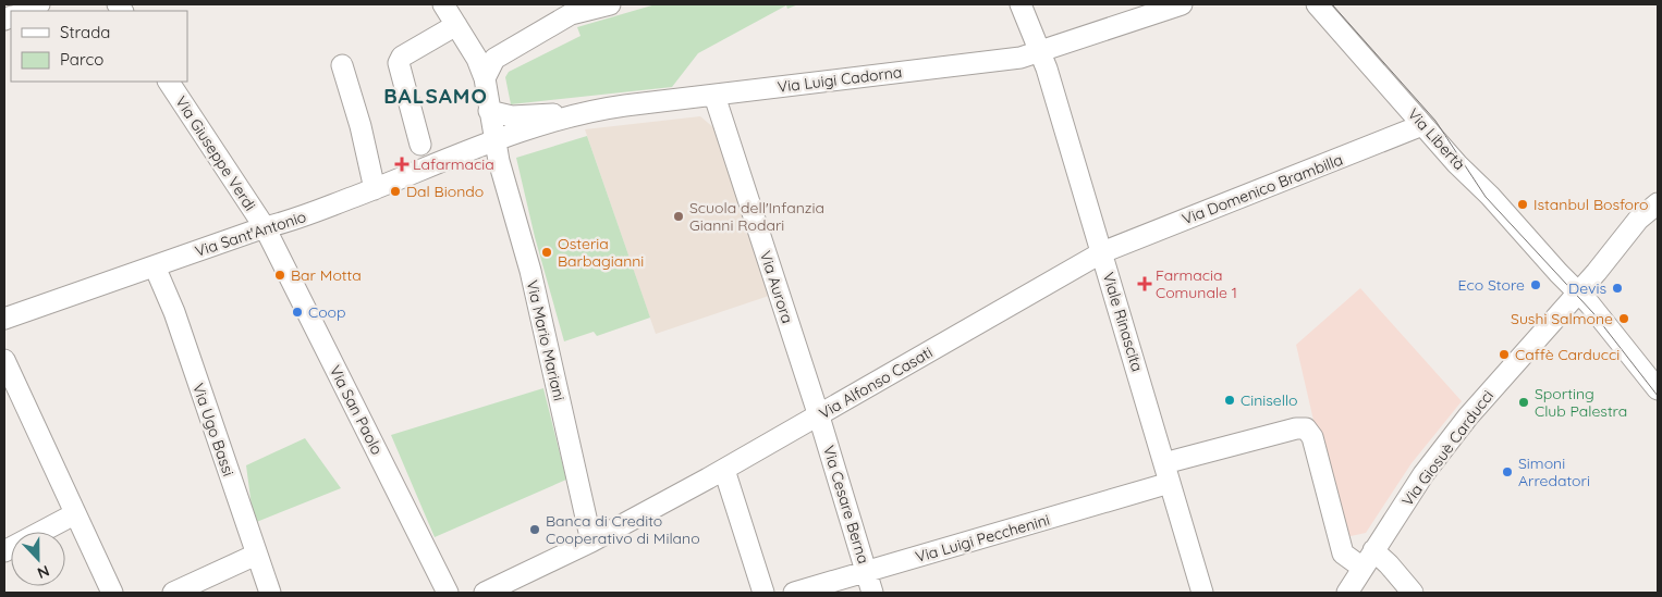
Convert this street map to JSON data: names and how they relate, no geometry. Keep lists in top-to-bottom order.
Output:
{
  "streets": {
    "street": [
      "Via Luigi Cadorna",
      "Via Libertà",
      "Via Giuseppe Verdi",
      "Via Domenico Brambilla",
      "Via Sant'Antonio",
      "Via Aurora",
      "Viale Rinascita",
      "Via Mario Mariani",
      "Via Alfonso Casati",
      "Via San Paolo",
      "Via Ugo Bassi",
      "Via Giosuè Carducci",
      "Via Cesare Berna",
      "Via Luigi Pecchenini"
    ]
  },
  "crossings": [
    ["Via Luigi Cadorna", "Via Sant'Antonio"],
    ["Via Luigi Cadorna", "Via Aurora"],
    ["Via Luigi Cadorna", "Viale Rinascita"],
    ["Via Luigi Cadorna", "Via Mario Mariani"],
    ["Via Libertà", "Via Domenico Brambilla"],
    ["Via Libertà", "Via Giosuè Carducci"],
    ["Via Giuseppe Verdi", "Via Sant'Antonio"],
    ["Via Giuseppe Verdi", "Via San Paolo"],
    ["Via Domenico Brambilla", "Viale Rinascita"],
    ["Via Domenico Brambilla", "Via Alfonso Casati"],
    ["Via Sant'Antonio", "Via Mario Mariani"],
    ["Via Sant'Antonio", "Via San Paolo"],
    ["Via Sant'Antonio", "Via Ugo Bassi"],
    ["Via Aurora", "Via Alfonso Casati"],
    ["Via Aurora", "Via Cesare Berna"],
    ["Viale Rinascita", "Via Alfonso Casati"],
    ["Viale Rinascita", "Via Luigi Pecchenini"],
    ["Via Mario Mariani", "Via Alfonso Casati"],
    ["Via Alfonso Casati", "Via Cesare Berna"],
    ["Via Cesare Berna", "Via Luigi Pecchenini"]
  ],
  "districts": ["BALSAMO"],
  "places": {
    "health": ["Lafarmacia", "Farmacia Comunale 1"],
    "other": [
      "Dal Biondo",
      "Istanbul Bosforo",
      "Scuola dell'Infanzia Gianni Rodari",
      "Osteria Barbagianni",
      "Bar Motta",
      "Eco Store",
      "Devis",
      "Coop",
      "Sushi Salmone",
      "Caffè Carducci",
      "Cinisello",
      "Sporting Club Palestra",
      "Simoni Arredatori",
      "Banca di Credito Cooperativo di Milano"
    ]
  },
  "legend": ["Strada", "Parco"],
  "north": "bottom"
}
